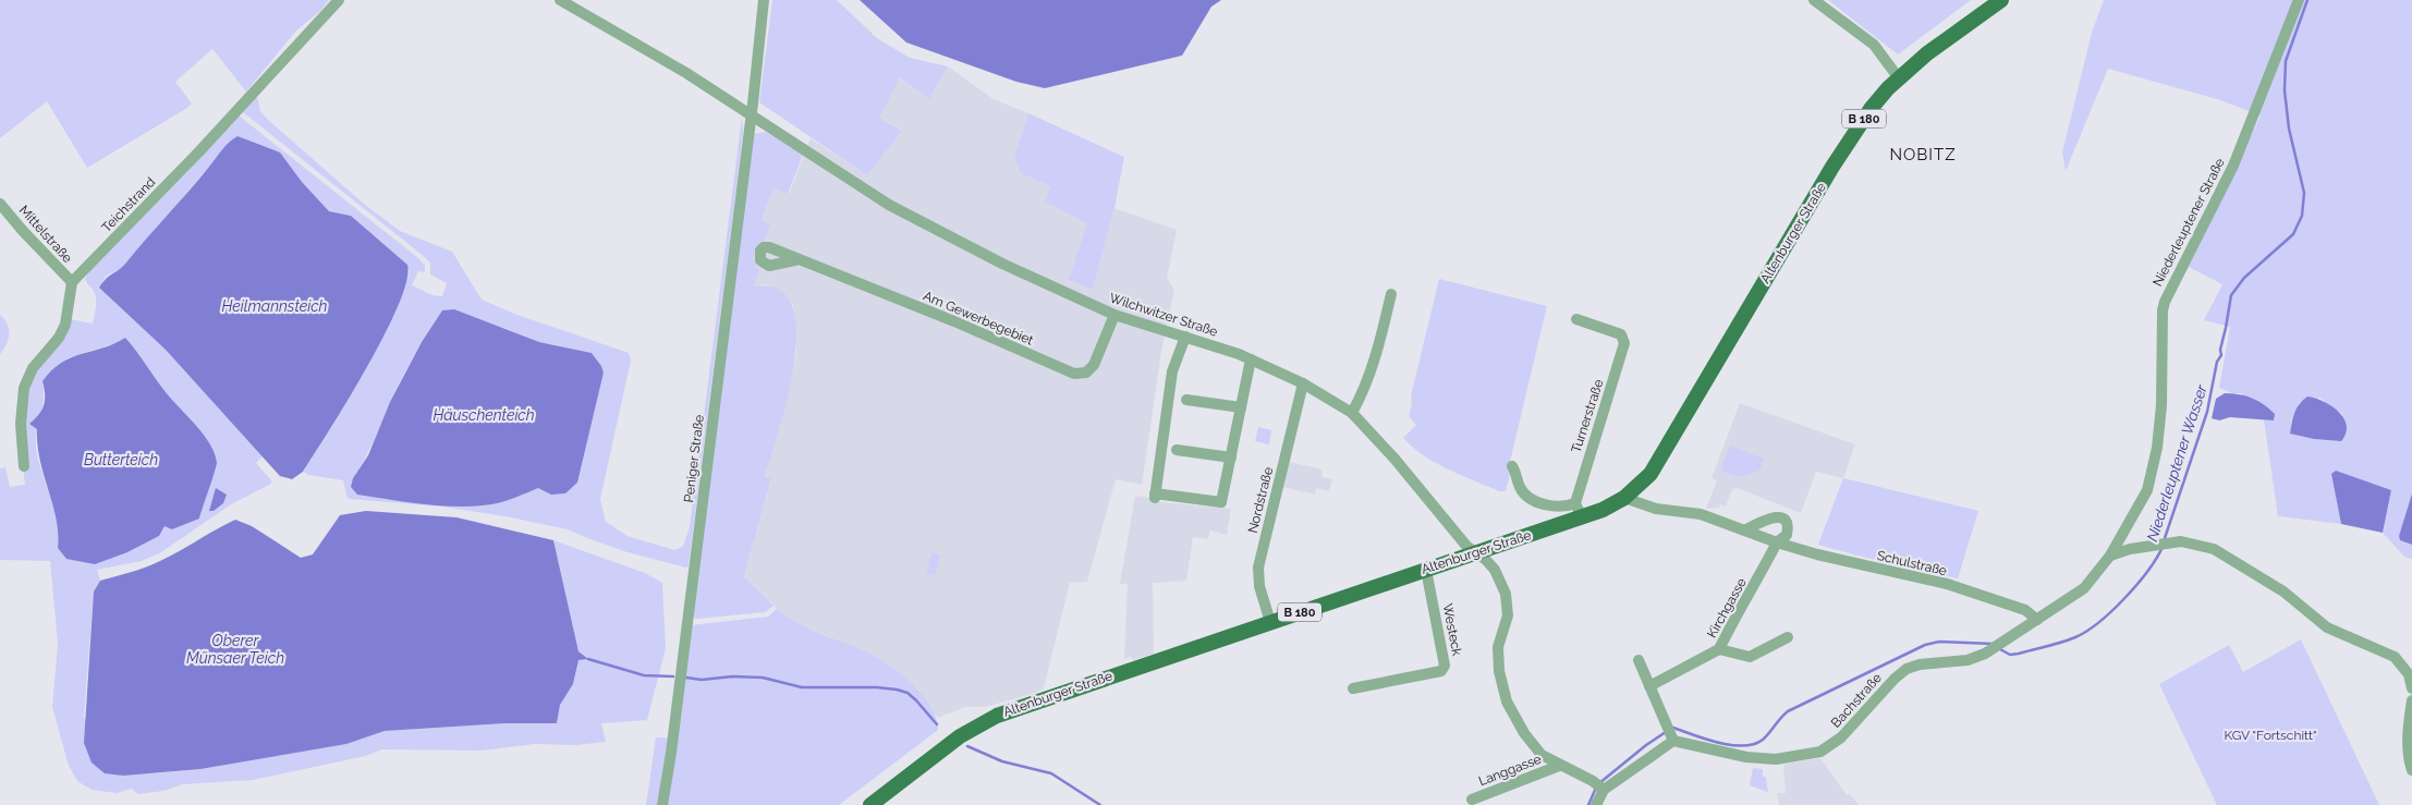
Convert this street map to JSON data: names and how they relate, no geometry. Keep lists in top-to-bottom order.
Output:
{
  "streets": {
    "main road": ["B 180", "Altenburger Straße"],
    "street": [
      "Teichstrand",
      "Niederleuptener Straße",
      "Mittelstraße",
      "Wilchwitzer Straße",
      "Am Gewerbegebiet",
      "Turnerstraße",
      "Peniger Straße",
      "Nordstraße",
      "Schulstraße",
      "Kirchgasse",
      "Westeck",
      "Bachstraße",
      "Langgasse"
    ]
  },
  "crossings": [
    ["Teichstrand", "Mittelstraße"],
    ["Niederleuptener Straße", "Bachstraße"],
    ["Altenburger Straße", "Wilchwitzer Straße"],
    ["Altenburger Straße", "Turnerstraße"],
    ["Altenburger Straße", "Nordstraße"],
    ["Altenburger Straße", "Schulstraße"],
    ["Altenburger Straße", "Westeck"],
    ["Altenburger Straße", "Langgasse"],
    ["Wilchwitzer Straße", "Am Gewerbegebiet"],
    ["Wilchwitzer Straße", "Peniger Straße"],
    ["Wilchwitzer Straße", "Nordstraße"],
    ["Wilchwitzer Straße", "Langgasse"],
    ["Schulstraße", "Kirchgasse"],
    ["Schulstraße", "Bachstraße"]
  ],
  "districts": ["NOBITZ"],
  "water": [
    "Heilmannsteich",
    "Häuschenteich",
    "Butterteich",
    "Niederleuptener Wasser",
    "Oberer Münsaer Teich"
  ],
  "parks": ["KGV \"Fortschitt\""]
}
